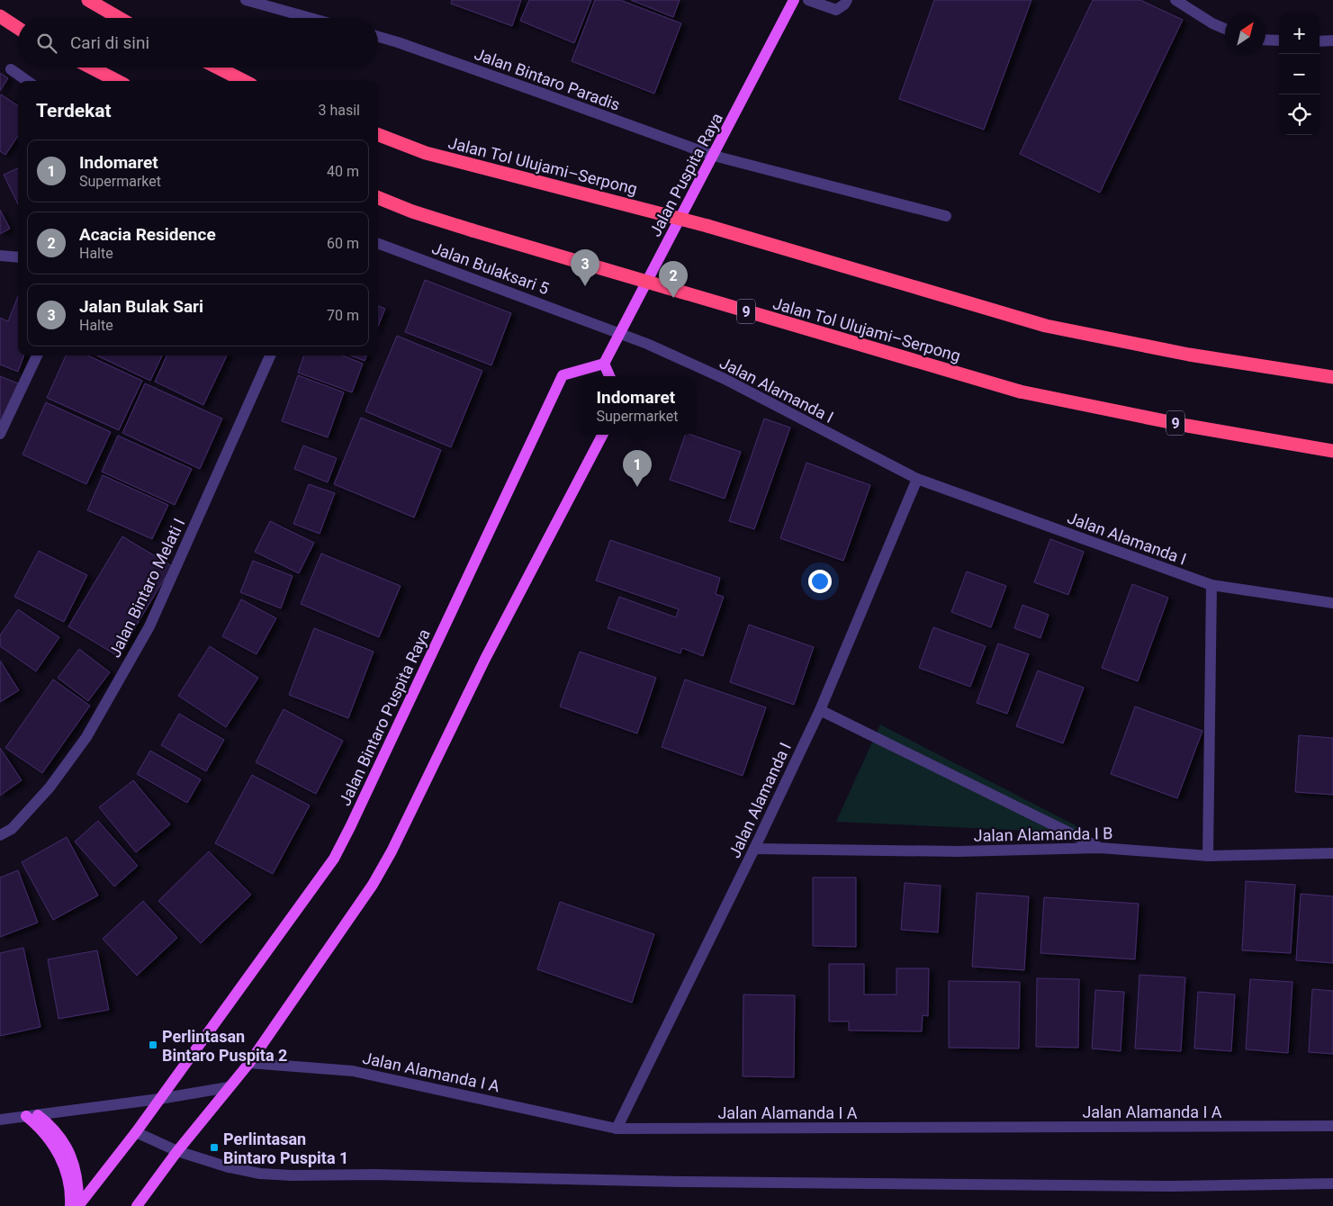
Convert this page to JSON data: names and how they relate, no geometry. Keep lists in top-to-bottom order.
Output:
{
  "streets": {
    "highway": ["Jalan Tol Ulujami–Serpong", "9"],
    "main road": ["Jalan Puspita Raya", "Jalan Bintaro Puspita Raya"],
    "street": [
      "Jalan Bintaro Paradis",
      "Jalan Bulaksari 5",
      "Jalan Alamanda I",
      "Jalan Bintaro Melati I",
      "Jalan Alamanda I B",
      "Jalan Alamanda I A"
    ]
  },
  "crossings": [
    ["Jalan Bintaro Paradis", "Jalan Puspita Raya"],
    ["Jalan Puspita Raya", "Jalan Bulaksari 5"],
    ["Jalan Puspita Raya", "Jalan Alamanda I"],
    ["Jalan Puspita Raya", "Jalan Bintaro Puspita Raya"],
    ["Jalan Bulaksari 5", "Jalan Alamanda I"],
    ["Jalan Alamanda I", "Jalan Alamanda I B"],
    ["Jalan Alamanda I", "Jalan Alamanda I A"]
  ],
  "places": {
    "transit": ["Perlintasan Bintaro Puspita 2", "Perlintasan Bintaro Puspita 1"]
  },
  "north": "top right",
  "page": {
    "map_buttons": ["+", "−"],
    "search": "Cari di sini",
    "heading": ["Terdekat", "3 hasil"],
    "list": [
      {
        "mark": "1",
        "name": "Indomaret",
        "note": "Supermarket",
        "value": "40 m"
      },
      {
        "mark": "2",
        "name": "Acacia Residence",
        "note": "Halte",
        "value": "60 m"
      },
      {
        "mark": "3",
        "name": "Jalan Bulak Sari",
        "note": "Halte",
        "value": "70 m"
      }
    ],
    "pins": ["3", "2", "1"],
    "popup": ["Indomaret", "Supermarket"]
  }
}
